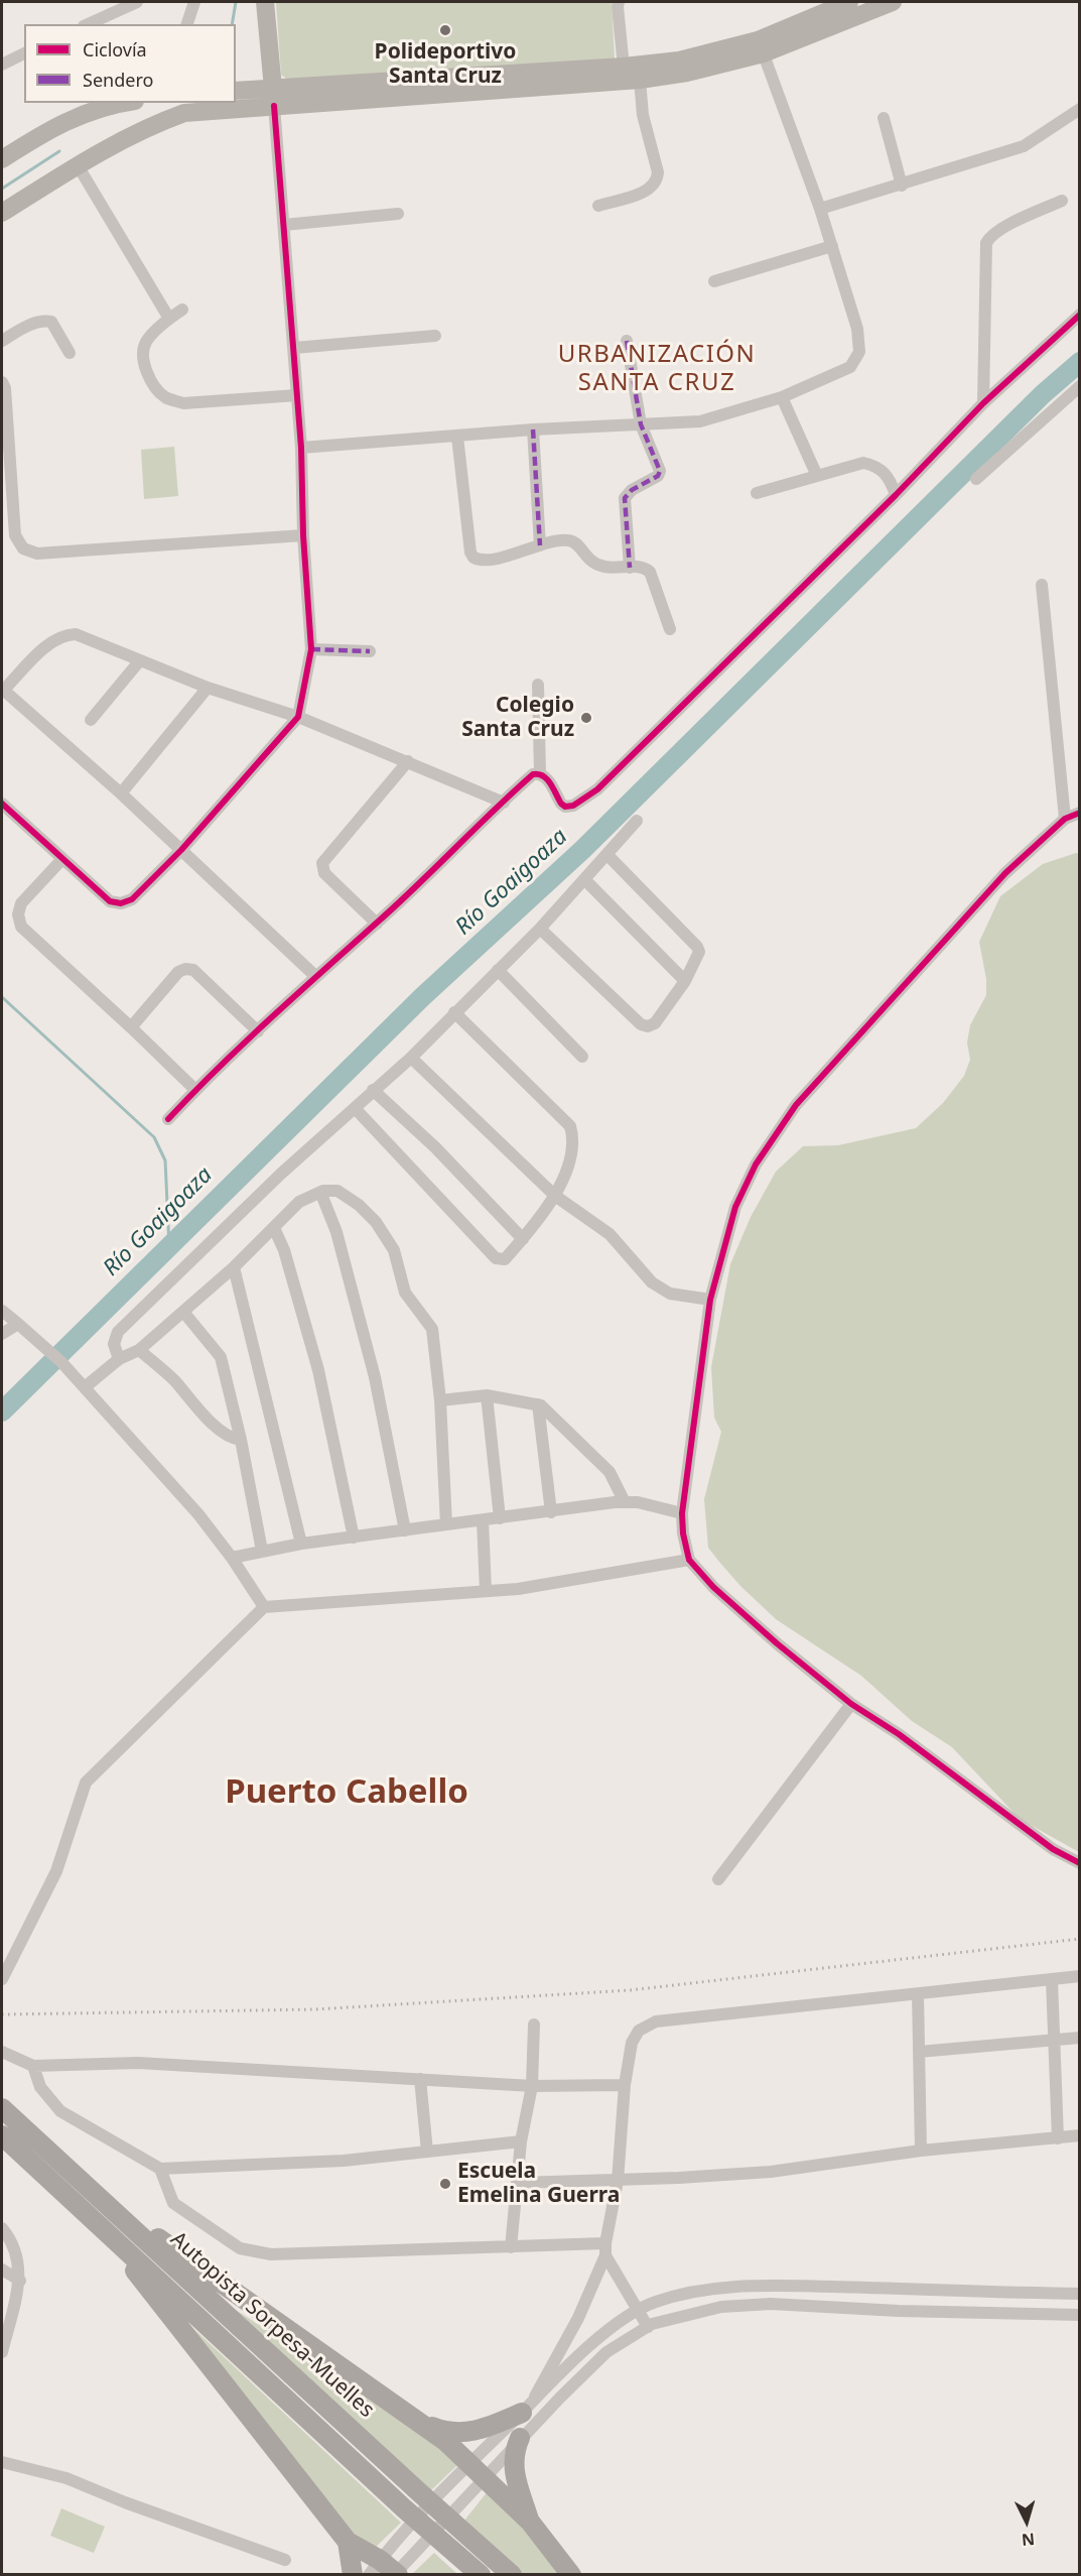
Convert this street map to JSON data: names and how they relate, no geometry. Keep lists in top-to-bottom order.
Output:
{
  "streets": {
    "main road": ["Autopista Sorpesa-Muelles"]
  },
  "districts": ["URBANIZACIÓN SANTA CRUZ", "Puerto Cabello"],
  "water": ["Río Goaigoaza"],
  "places": ["Polideportivo Santa Cruz", "Colegio Santa Cruz", "Escuela Emelina Guerra"],
  "legend": ["Ciclovía", "Sendero"],
  "north": "bottom"
}
